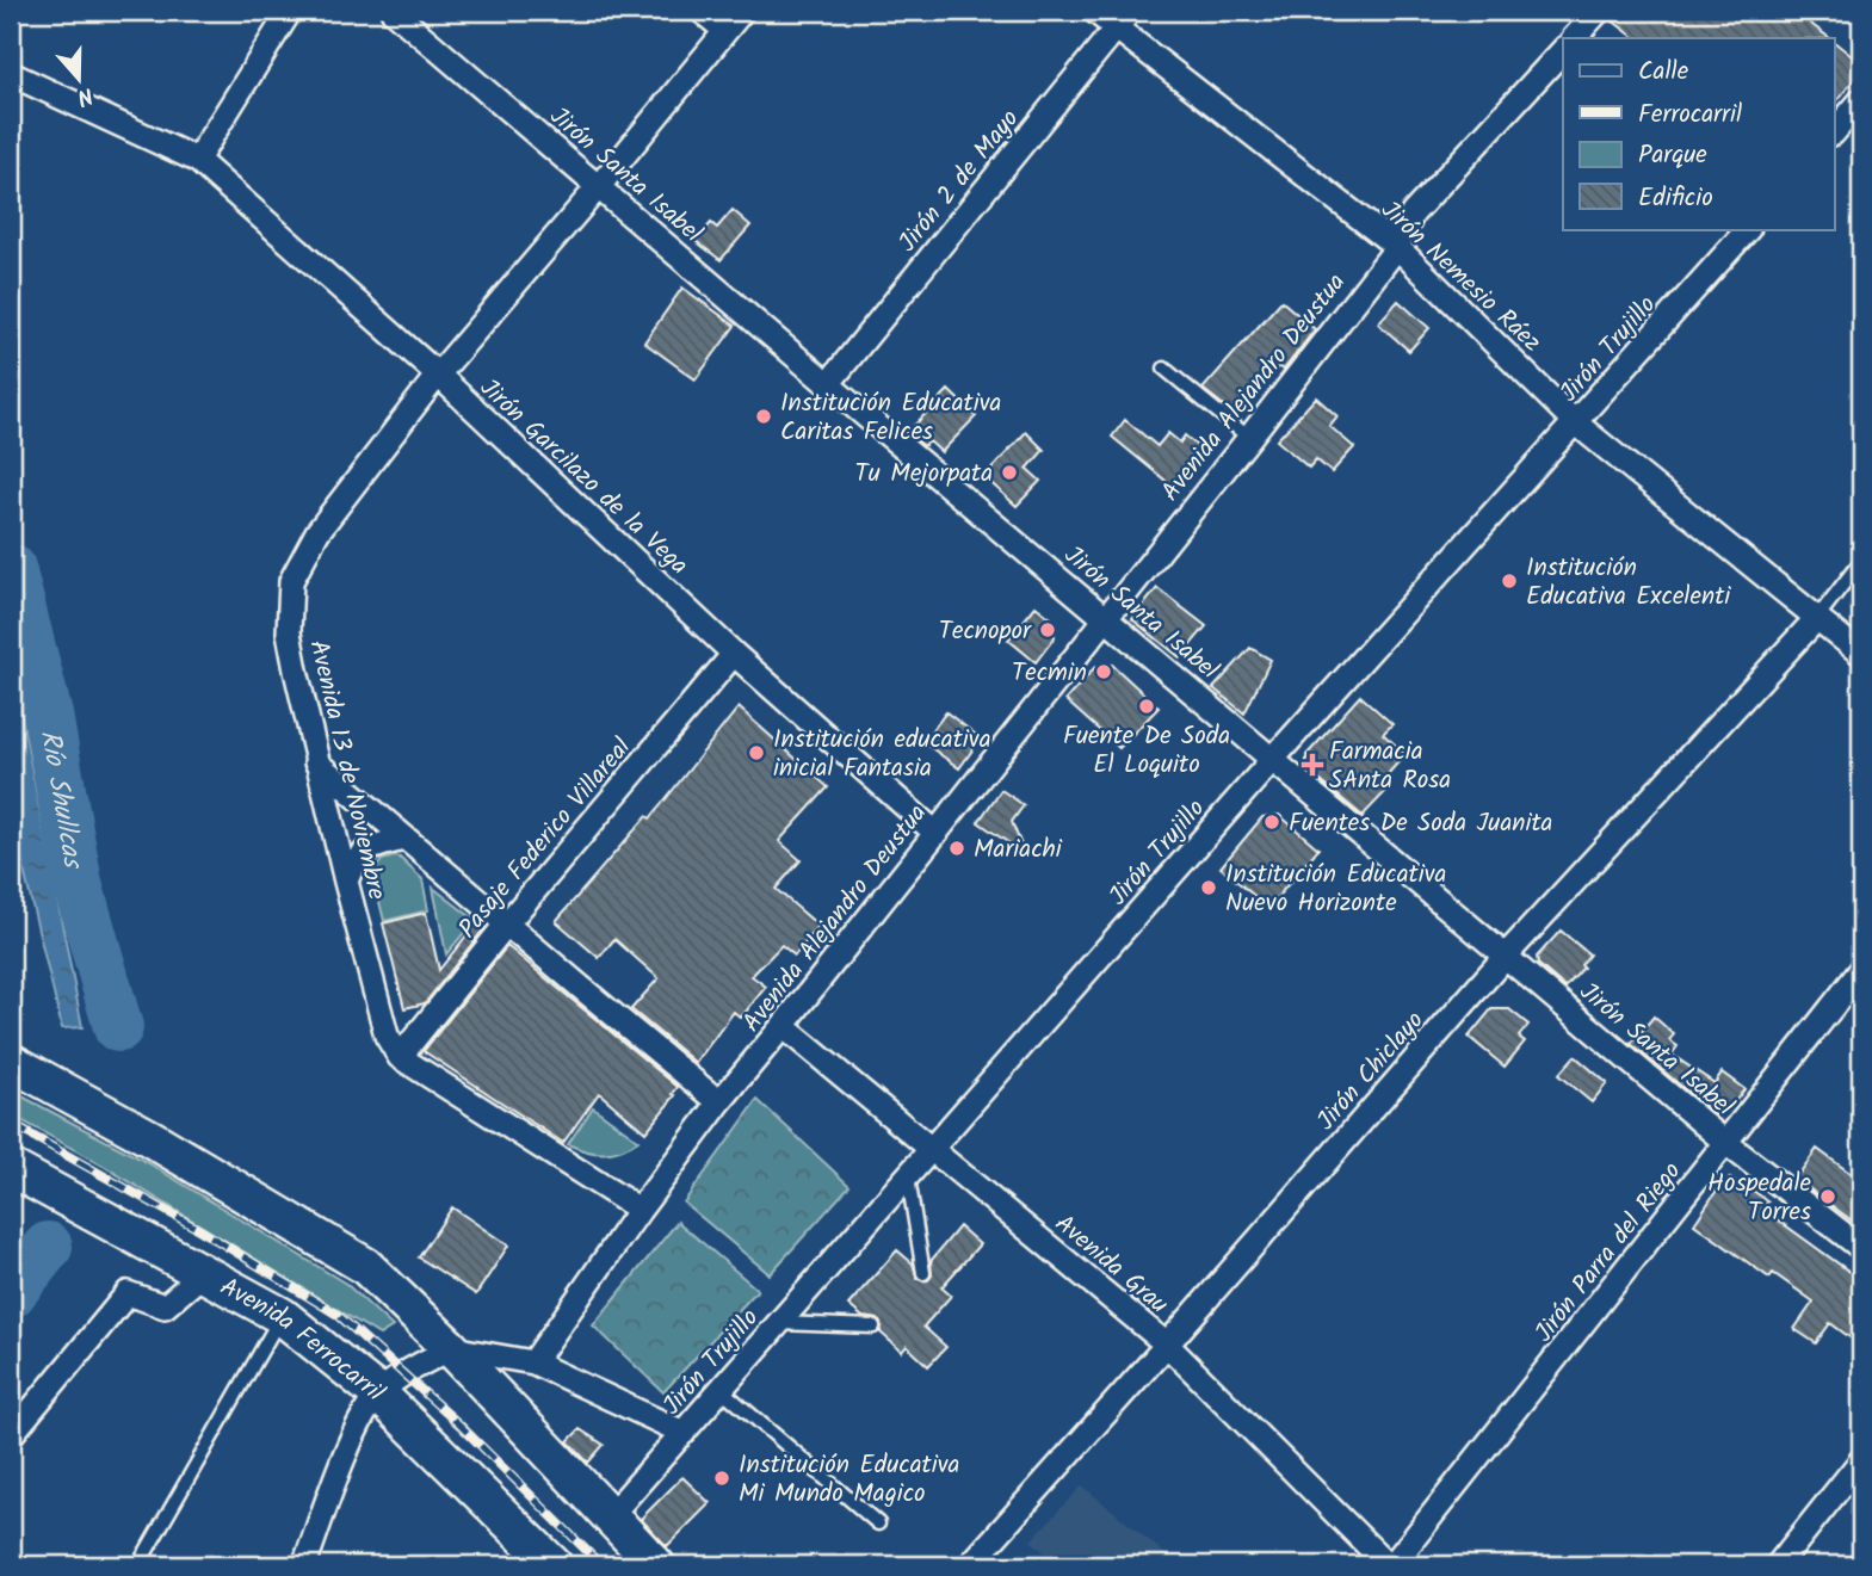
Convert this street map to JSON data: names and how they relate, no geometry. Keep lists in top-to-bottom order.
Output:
{
  "streets": {
    "main road": ["Avenida Ferrocarril"],
    "street": [
      "Jirón Santa Isabel",
      "Jirón 2 de Mayo",
      "Jirón Nemesio Ráez",
      "Jirón Trujillo",
      "Avenida Alejandro Deustua",
      "Jirón Garcilazo de la Vega",
      "Avenida 13 de Noviembre",
      "Pasaje Federico Villareal",
      "Jirón Chiclayo",
      "Jirón Parra del Riego",
      "Avenida Grau"
    ]
  },
  "crossings": [
    ["Jirón Santa Isabel", "Jirón 2 de Mayo"],
    ["Jirón Santa Isabel", "Jirón Trujillo"],
    ["Jirón Santa Isabel", "Avenida Alejandro Deustua"],
    ["Jirón Santa Isabel", "Avenida 13 de Noviembre"],
    ["Jirón Santa Isabel", "Jirón Chiclayo"],
    ["Jirón Santa Isabel", "Jirón Parra del Riego"],
    ["Jirón 2 de Mayo", "Jirón Nemesio Ráez"],
    ["Jirón Nemesio Ráez", "Jirón Trujillo"],
    ["Jirón Nemesio Ráez", "Avenida Alejandro Deustua"],
    ["Jirón Nemesio Ráez", "Jirón Chiclayo"],
    ["Jirón Trujillo", "Avenida Grau"],
    ["Avenida Alejandro Deustua", "Jirón Garcilazo de la Vega"],
    ["Avenida Alejandro Deustua", "Avenida Grau"],
    ["Jirón Garcilazo de la Vega", "Avenida 13 de Noviembre"],
    ["Jirón Garcilazo de la Vega", "Pasaje Federico Villareal"],
    ["Avenida 13 de Noviembre", "Pasaje Federico Villareal"],
    ["Jirón Chiclayo", "Avenida Grau"],
    ["Jirón Parra del Riego", "Avenida Grau"]
  ],
  "water": ["Río Shullcas"],
  "places": {
    "other": [
      "Institución Educativa Caritas Felices",
      "Tu Mejorpata",
      "Institución Educativa Excelenti",
      "Tecnopor",
      "Tecmin",
      "Fuente De Soda El Loquito",
      "Institución educativa inicial Fantasia",
      "Fuentes De Soda Juanita",
      "Mariachi",
      "Institución Educativa Nuevo Horizonte",
      "Hospedale Torres",
      "Institución Educativa Mi Mundo Magico"
    ],
    "health": ["Farmacia SAnta Rosa"]
  },
  "legend": [
    "Calle",
    "Ferrocarril",
    "Parque",
    "Edificio"
  ],
  "north": "bottom"
}
